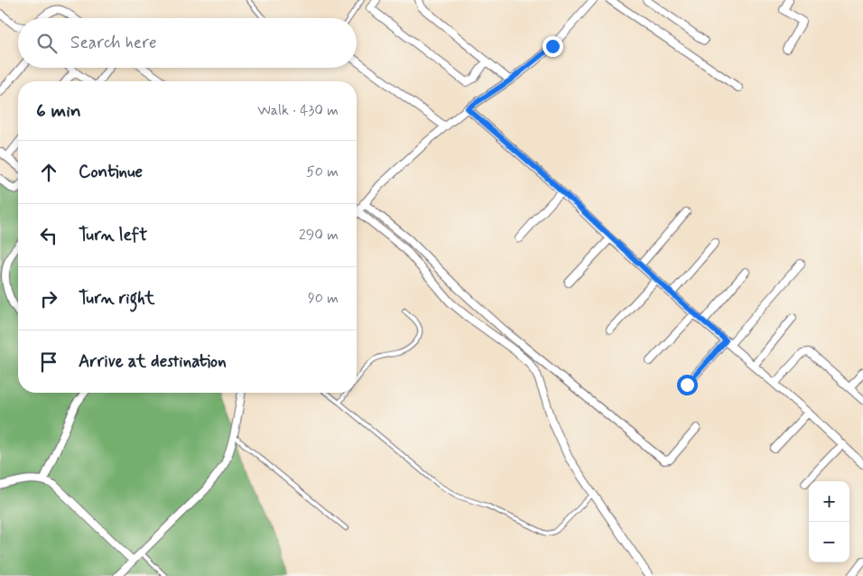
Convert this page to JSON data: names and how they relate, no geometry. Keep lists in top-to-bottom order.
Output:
{
  "page": {
    "search": "Search here",
    "heading": ["6 min", "Walk · 430 m"],
    "list": [
      ["Continue", "50 m"],
      ["Turn left", "290 m"],
      ["Turn right", "90 m"],
      "Arrive at destination"
    ],
    "map_buttons": ["+", "−"]
  }
}
